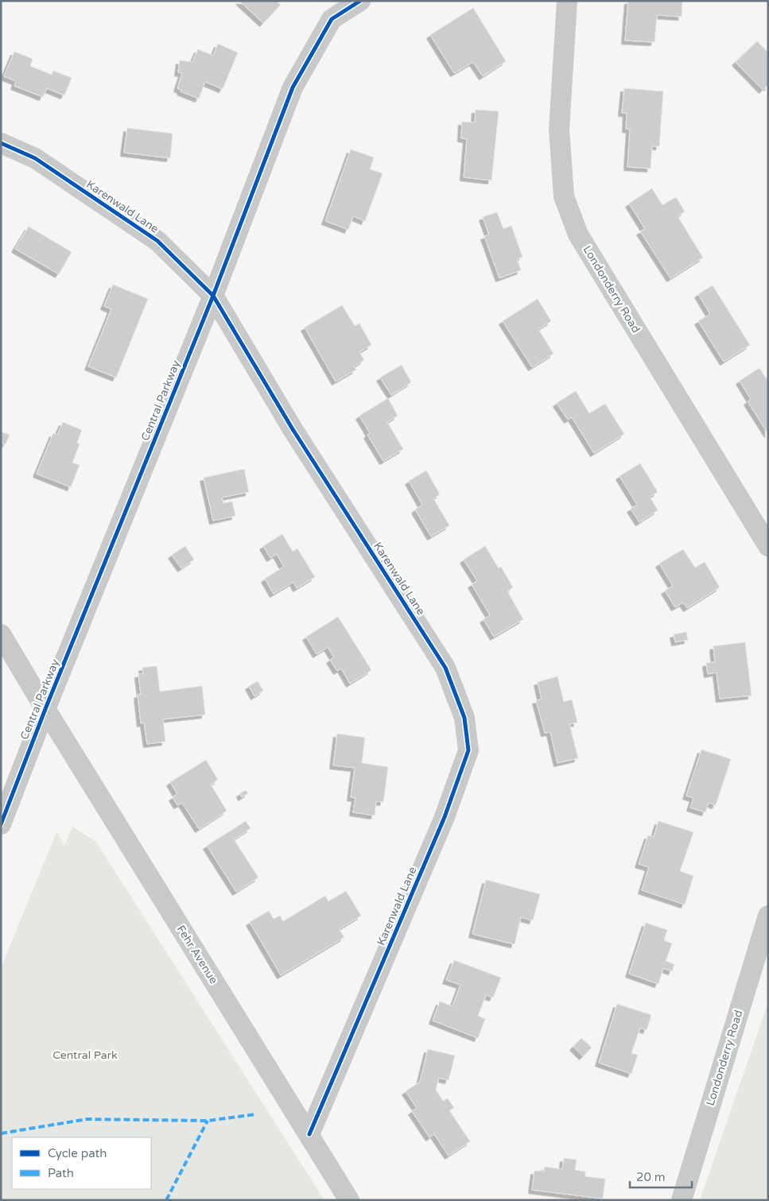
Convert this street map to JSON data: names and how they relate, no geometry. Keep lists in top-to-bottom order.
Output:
{
  "streets": {
    "street": [
      "Karenwald Lane",
      "Londonderry Road",
      "Central Parkway",
      "Fehr Avenue"
    ]
  },
  "crossings": [
    ["Karenwald Lane", "Central Parkway"],
    ["Karenwald Lane", "Fehr Avenue"],
    ["Central Parkway", "Fehr Avenue"]
  ],
  "parks": ["Central Park"],
  "legend": ["Cycle path", "Path"],
  "scale_bar": "20 m"
}
